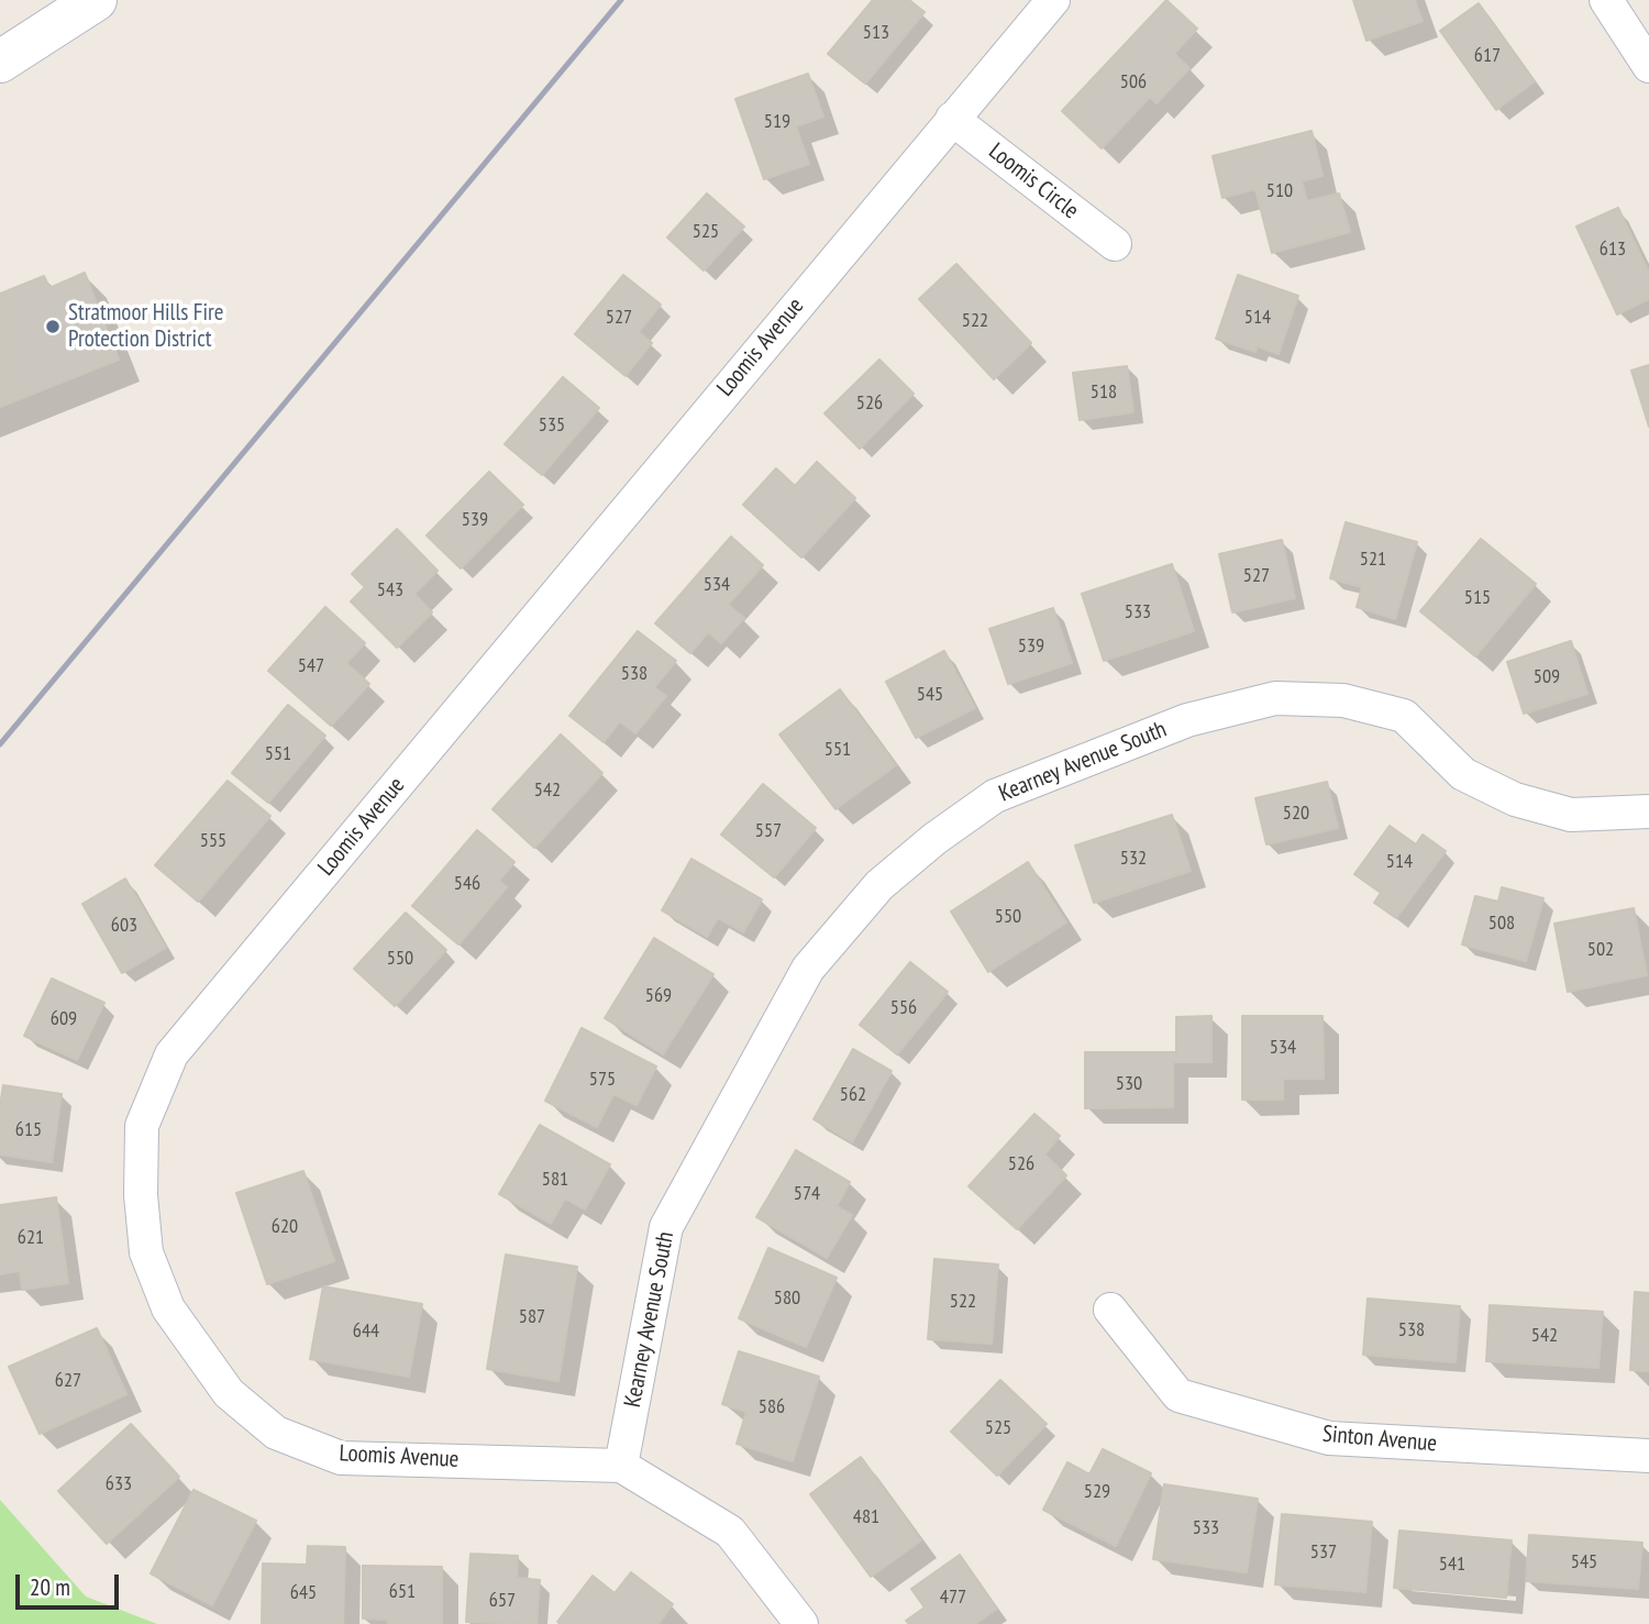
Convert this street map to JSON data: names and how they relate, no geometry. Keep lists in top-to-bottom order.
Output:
{
  "streets": {
    "street": [
      "Loomis Circle",
      "Loomis Avenue",
      "Kearney Avenue South",
      "Sinton Avenue"
    ]
  },
  "crossings": [
    ["Loomis Circle", "Loomis Avenue"],
    ["Loomis Avenue", "Kearney Avenue South"]
  ],
  "places": ["Stratmoor Hills Fire Protection District"],
  "house_numbers": [
    "513",
    "617",
    "506",
    "519",
    "510",
    "525",
    "613",
    "527",
    "514",
    "522",
    "518",
    "526",
    "535",
    "539",
    "521",
    "527",
    "534",
    "543",
    "515",
    "533",
    "539",
    "547",
    "538",
    "509",
    "545",
    "551",
    "551",
    "542",
    "520",
    "557",
    "555",
    "532",
    "514",
    "546",
    "550",
    "508",
    "603",
    "502",
    "550",
    "569",
    "556",
    "609",
    "534",
    "575",
    "530",
    "562",
    "615",
    "526",
    "581",
    "574",
    "620",
    "621",
    "580",
    "522",
    "587",
    "538",
    "644",
    "542",
    "627",
    "586",
    "525",
    "633",
    "529",
    "481",
    "533",
    "537",
    "545",
    "541",
    "651",
    "645",
    "477",
    "657"
  ],
  "scale_bar": "20 m"
}
